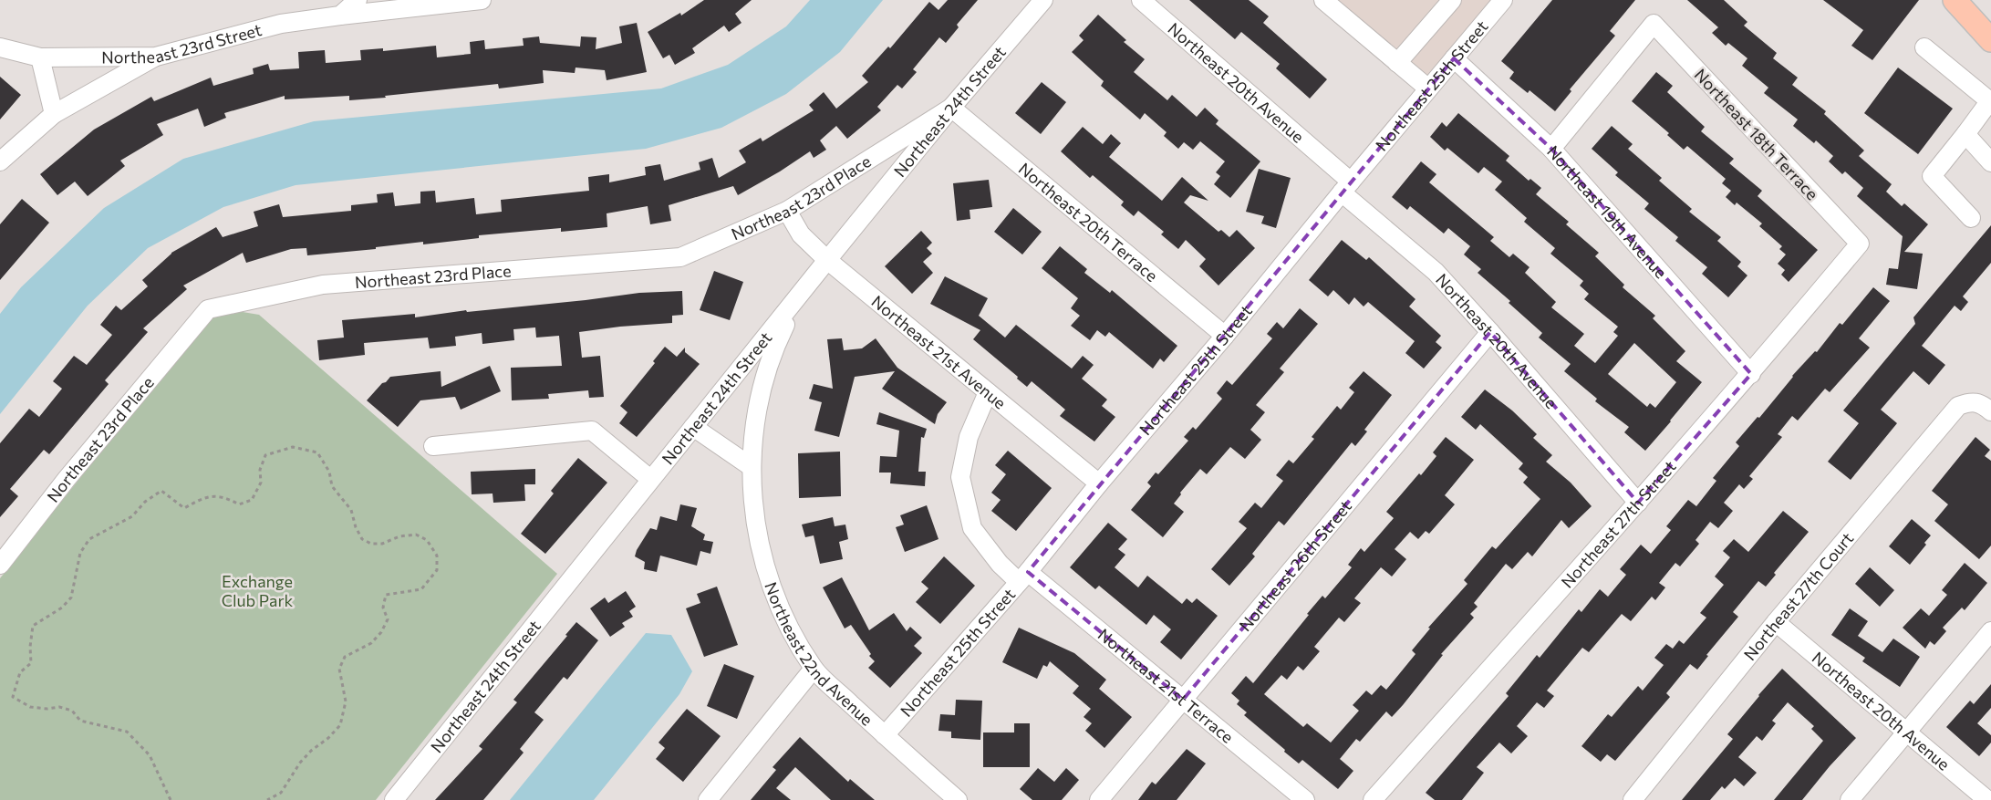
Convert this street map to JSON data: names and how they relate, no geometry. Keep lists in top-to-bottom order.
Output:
{
  "streets": {
    "street": [
      "Northeast 23rd Street",
      "Northeast 20th Avenue",
      "Northeast 25th Street",
      "Northeast 24th Street",
      "Northeast 18th Terrace",
      "Northeast 23rd Place",
      "Northeast 19th Avenue",
      "Northeast 20th Terrace",
      "Northeast 21st Avenue",
      "Northeast 27th Street",
      "Northeast 26th Street",
      "Northeast 27th Court",
      "Northeast 22nd Avenue",
      "Northeast 21st Terrace"
    ]
  },
  "crossings": [
    ["Northeast 20th Avenue", "Northeast 25th Street"],
    ["Northeast 20th Avenue", "Northeast 27th Street"],
    ["Northeast 20th Avenue", "Northeast 26th Street"],
    ["Northeast 20th Avenue", "Northeast 27th Court"],
    ["Northeast 25th Street", "Northeast 19th Avenue"],
    ["Northeast 25th Street", "Northeast 20th Terrace"],
    ["Northeast 25th Street", "Northeast 21st Avenue"],
    ["Northeast 25th Street", "Northeast 22nd Avenue"],
    ["Northeast 25th Street", "Northeast 21st Terrace"],
    ["Northeast 24th Street", "Northeast 23rd Place"],
    ["Northeast 24th Street", "Northeast 20th Terrace"],
    ["Northeast 24th Street", "Northeast 21st Avenue"],
    ["Northeast 24th Street", "Northeast 22nd Avenue"],
    ["Northeast 18th Terrace", "Northeast 19th Avenue"],
    ["Northeast 18th Terrace", "Northeast 27th Street"],
    ["Northeast 23rd Place", "Northeast 20th Terrace"],
    ["Northeast 23rd Place", "Northeast 21st Avenue"],
    ["Northeast 19th Avenue", "Northeast 27th Street"],
    ["Northeast 21st Avenue", "Northeast 21st Terrace"],
    ["Northeast 26th Street", "Northeast 21st Terrace"]
  ],
  "parks": ["Exchange Club Park"]
}
